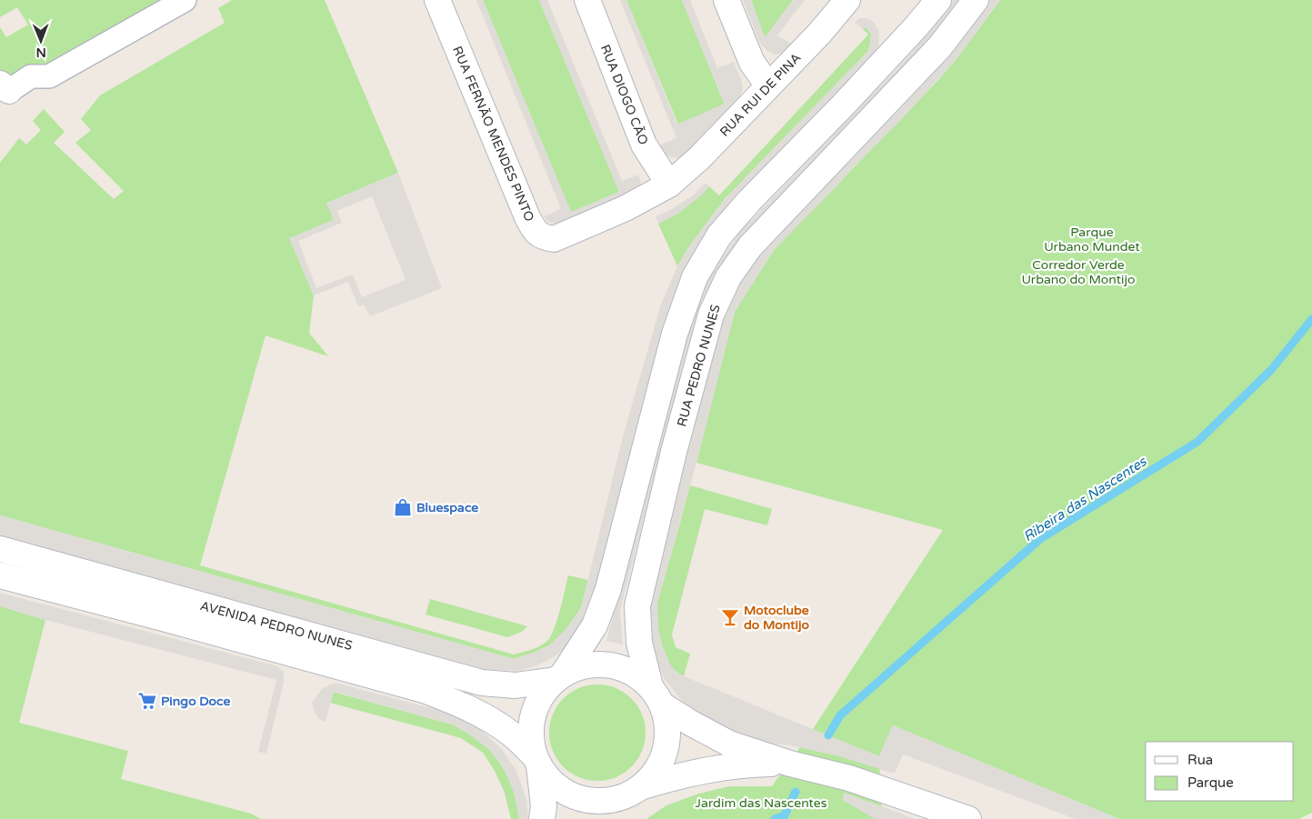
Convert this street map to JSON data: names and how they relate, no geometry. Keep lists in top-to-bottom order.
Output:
{
  "streets": {
    "street": [
      "RUA DIOGO CÃO",
      "RUA RUI DE PINA",
      "RUA FERNÃO MENDES PINTO",
      "RUA PEDRO NUNES",
      "AVENIDA PEDRO NUNES"
    ]
  },
  "crossings": [
    ["RUA DIOGO CÃO", "RUA RUI DE PINA"],
    ["RUA DIOGO CÃO", "RUA FERNÃO MENDES PINTO"],
    ["RUA RUI DE PINA", "RUA FERNÃO MENDES PINTO"],
    ["RUA PEDRO NUNES", "AVENIDA PEDRO NUNES"]
  ],
  "water": ["Ribeira das Nascentes"],
  "parks": ["Parque Urbano Mundet", "Corredor Verde Urbano do Montijo", "Jardim das Nascentes"],
  "places": {
    "shop": ["Bluespace"],
    "bar": ["Motoclube do Montijo"],
    "supermarket": ["Pingo Doce"]
  },
  "legend": ["Rua", "Parque"],
  "north": "bottom"
}
